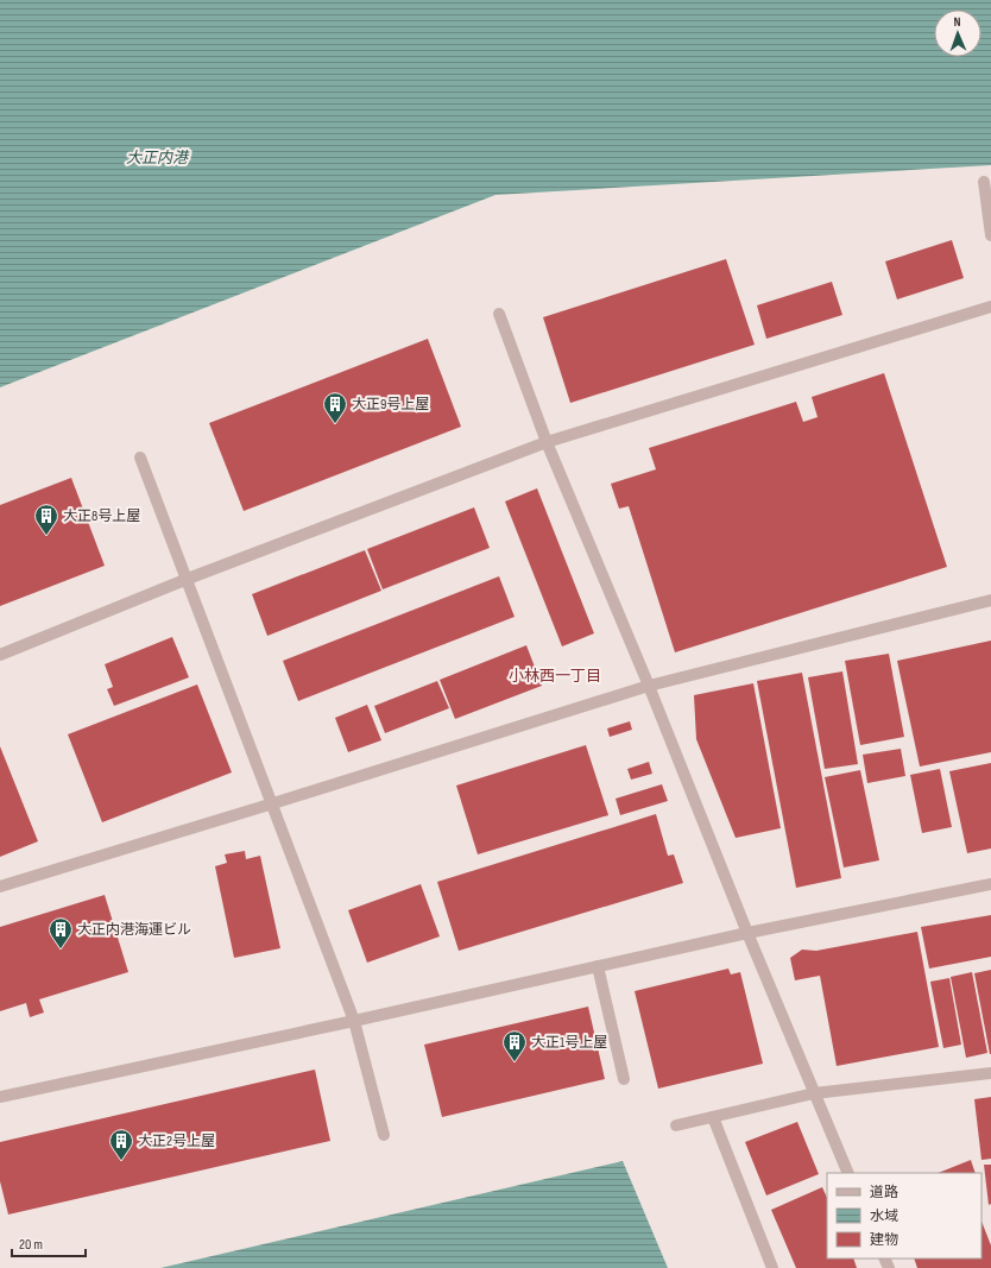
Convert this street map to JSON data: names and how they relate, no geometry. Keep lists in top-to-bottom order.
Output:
{
  "districts": ["小林西一丁目"],
  "water": ["大正内港"],
  "places": {
    "building": [
      "大正9号上屋",
      "大正8号上屋",
      "大正内港海運ビル",
      "大正1号上屋",
      "大正2号上屋"
    ]
  },
  "legend": ["道路", "水域", "建物"],
  "scale_bar": "20 m",
  "north": "top"
}
